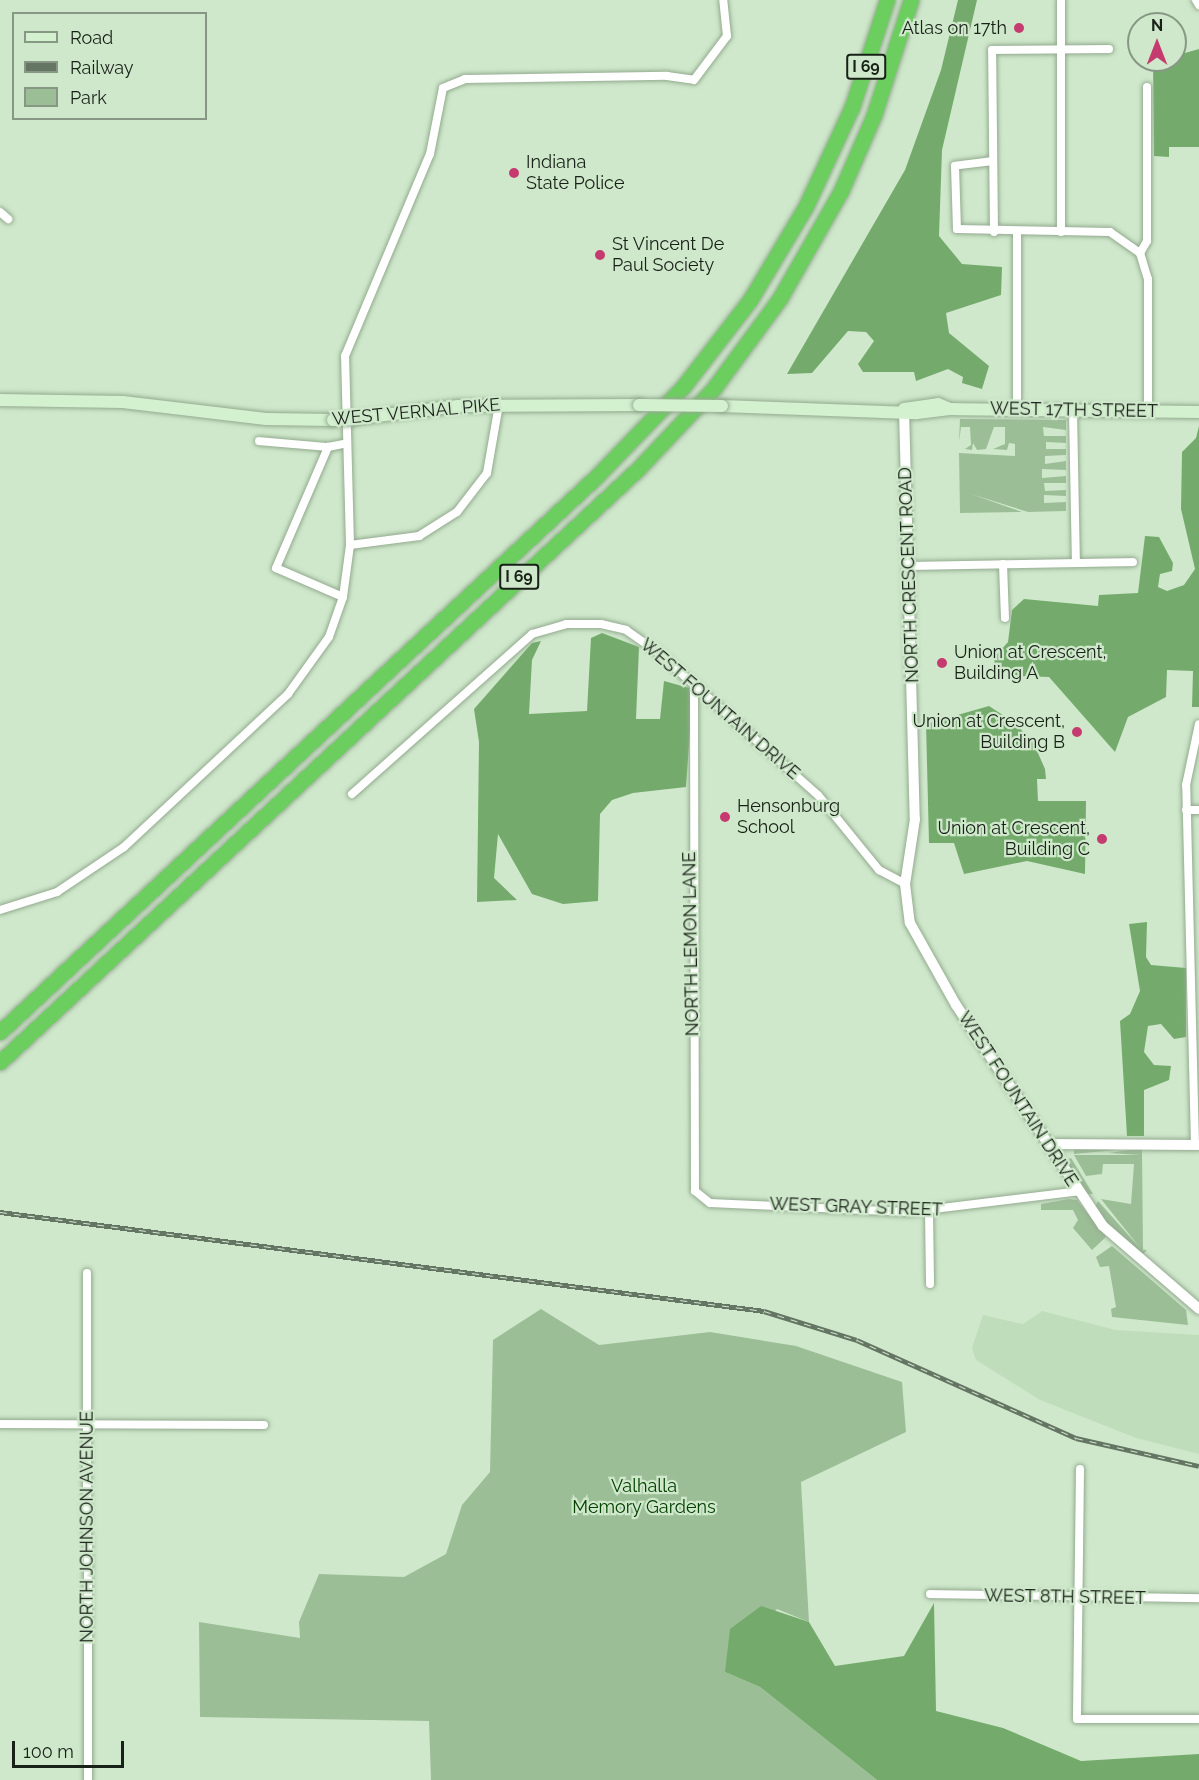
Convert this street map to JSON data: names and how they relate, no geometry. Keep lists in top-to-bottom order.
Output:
{
  "streets": {
    "highway": ["I 69"],
    "main road": ["WEST 17TH STREET", "WEST VERNAL PIKE"],
    "street": [
      "NORTH CRESCENT ROAD",
      "WEST FOUNTAIN DRIVE",
      "NORTH LEMON LANE",
      "WEST GRAY STREET",
      "NORTH JOHNSON AVENUE",
      "WEST 8TH STREET"
    ]
  },
  "crossings": [
    ["WEST 17TH STREET", "WEST VERNAL PIKE"],
    ["WEST 17TH STREET", "NORTH CRESCENT ROAD"],
    ["WEST VERNAL PIKE", "NORTH CRESCENT ROAD"],
    ["NORTH CRESCENT ROAD", "WEST FOUNTAIN DRIVE"],
    ["WEST FOUNTAIN DRIVE", "NORTH LEMON LANE"],
    ["WEST FOUNTAIN DRIVE", "WEST GRAY STREET"],
    ["NORTH LEMON LANE", "WEST GRAY STREET"]
  ],
  "parks": ["Valhalla Memory Gardens"],
  "places": [
    "Atlas on 17th",
    "Indiana State Police",
    "St Vincent De Paul Society",
    "Union at Crescent, Building A",
    "Union at Crescent, Building B",
    "Hensonburg School",
    "Union at Crescent, Building C"
  ],
  "legend": ["Road", "Railway", "Park"],
  "scale_bar": "100 m",
  "north": "top"
}
